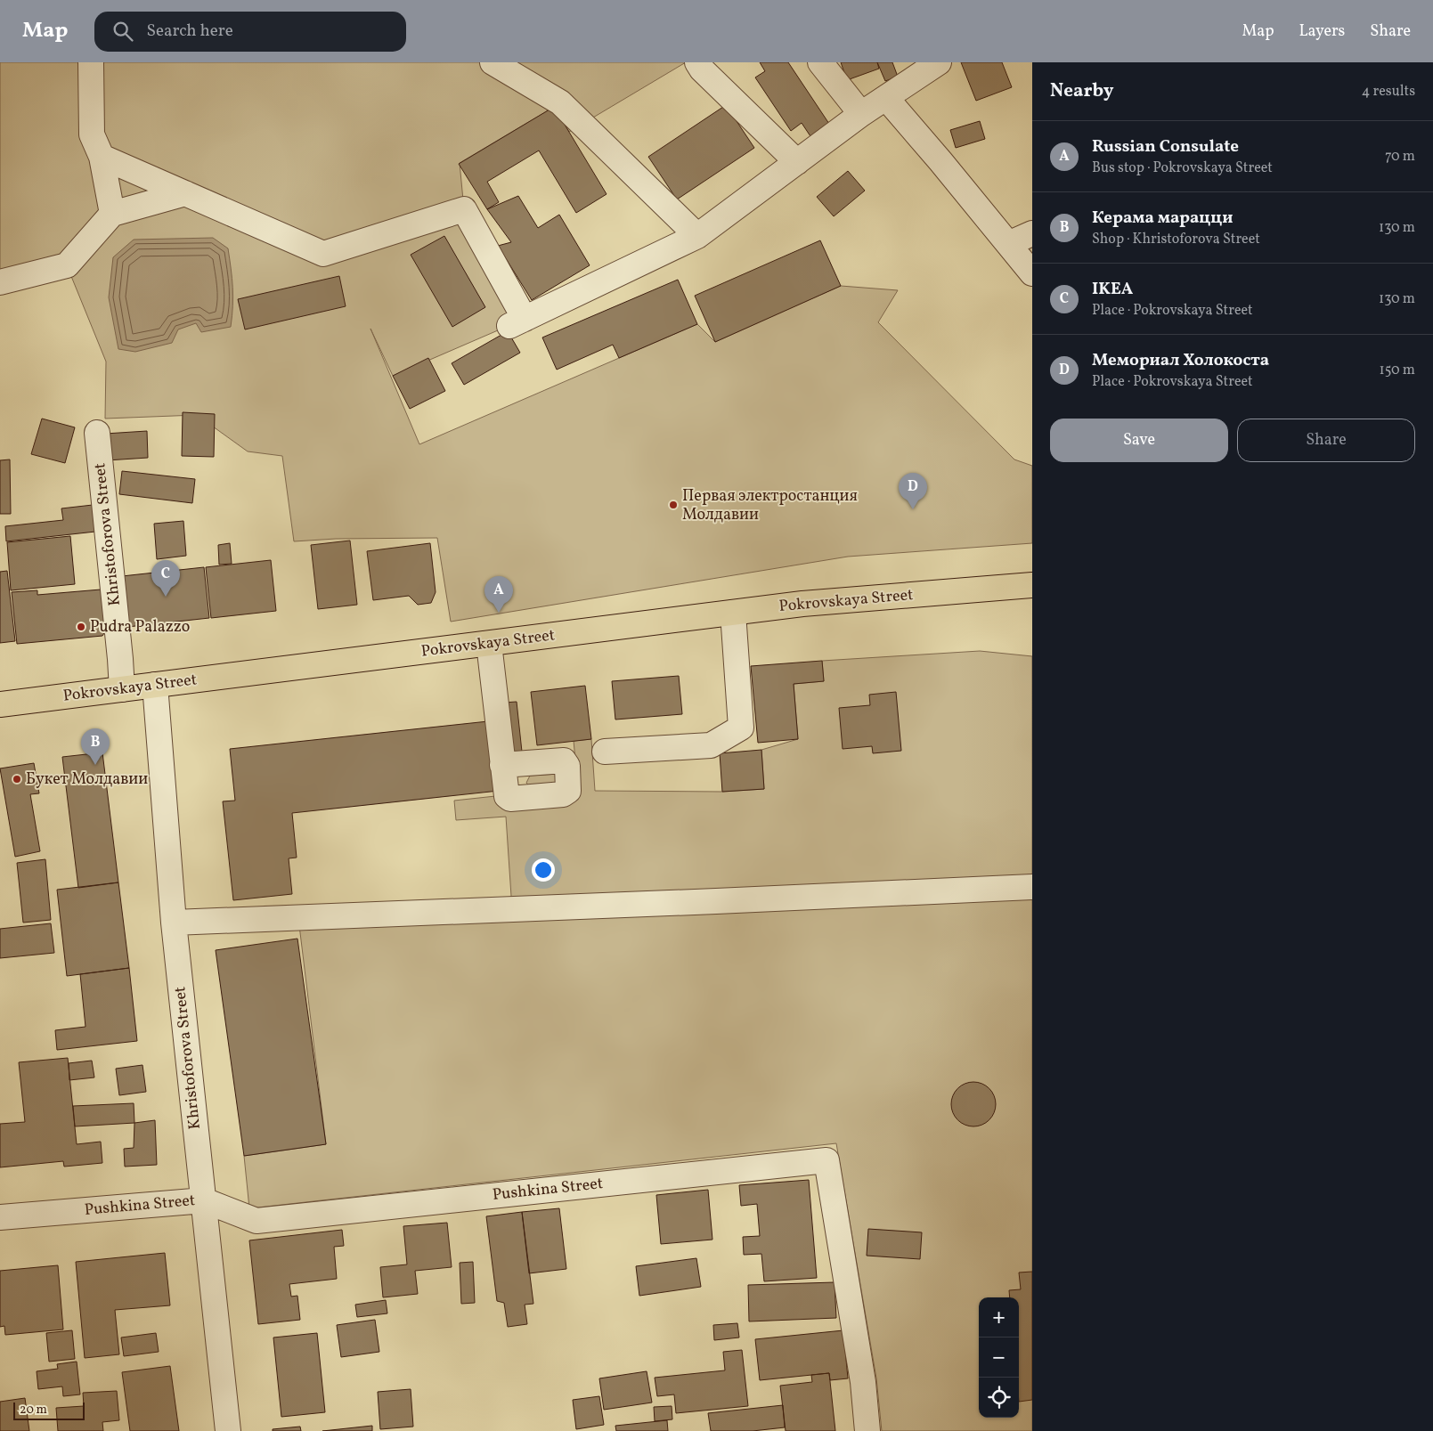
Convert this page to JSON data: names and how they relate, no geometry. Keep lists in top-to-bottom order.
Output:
{
  "streets": {
    "main road": ["Pokrovskaya Street"],
    "street": ["Khristoforova Street", "Pushkina Street"]
  },
  "crossings": [
    ["Khristoforova Street", "Pokrovskaya Street"],
    ["Khristoforova Street", "Pushkina Street"]
  ],
  "places": ["Первая электростанция Молдавии", "Pudra Palazzo", "Букет Молдавии"],
  "scale_bar": "20 m",
  "page": {
    "header": "Map",
    "search": "Search here",
    "nav": ["Map", "Layers", "Share"],
    "heading": ["Nearby", "4 results"],
    "list": [
      {
        "mark": "A",
        "name": "Russian Consulate",
        "note": "Bus stop · Pokrovskaya Street",
        "value": "70 m"
      },
      {
        "mark": "B",
        "name": "Керама марацци",
        "note": "Shop · Khristoforova Street",
        "value": "130 m"
      },
      {
        "mark": "C",
        "name": "IKEA",
        "note": "Place · Pokrovskaya Street",
        "value": "130 m"
      },
      {
        "mark": "D",
        "name": "Мемориал Холокоста",
        "note": "Place · Pokrovskaya Street",
        "value": "150 m"
      }
    ],
    "buttons": ["Save", "Share"],
    "pins": [
      "D",
      "C",
      "A",
      "B"
    ],
    "map_buttons": ["+", "−"],
    "scale": "20 m"
  }
}
